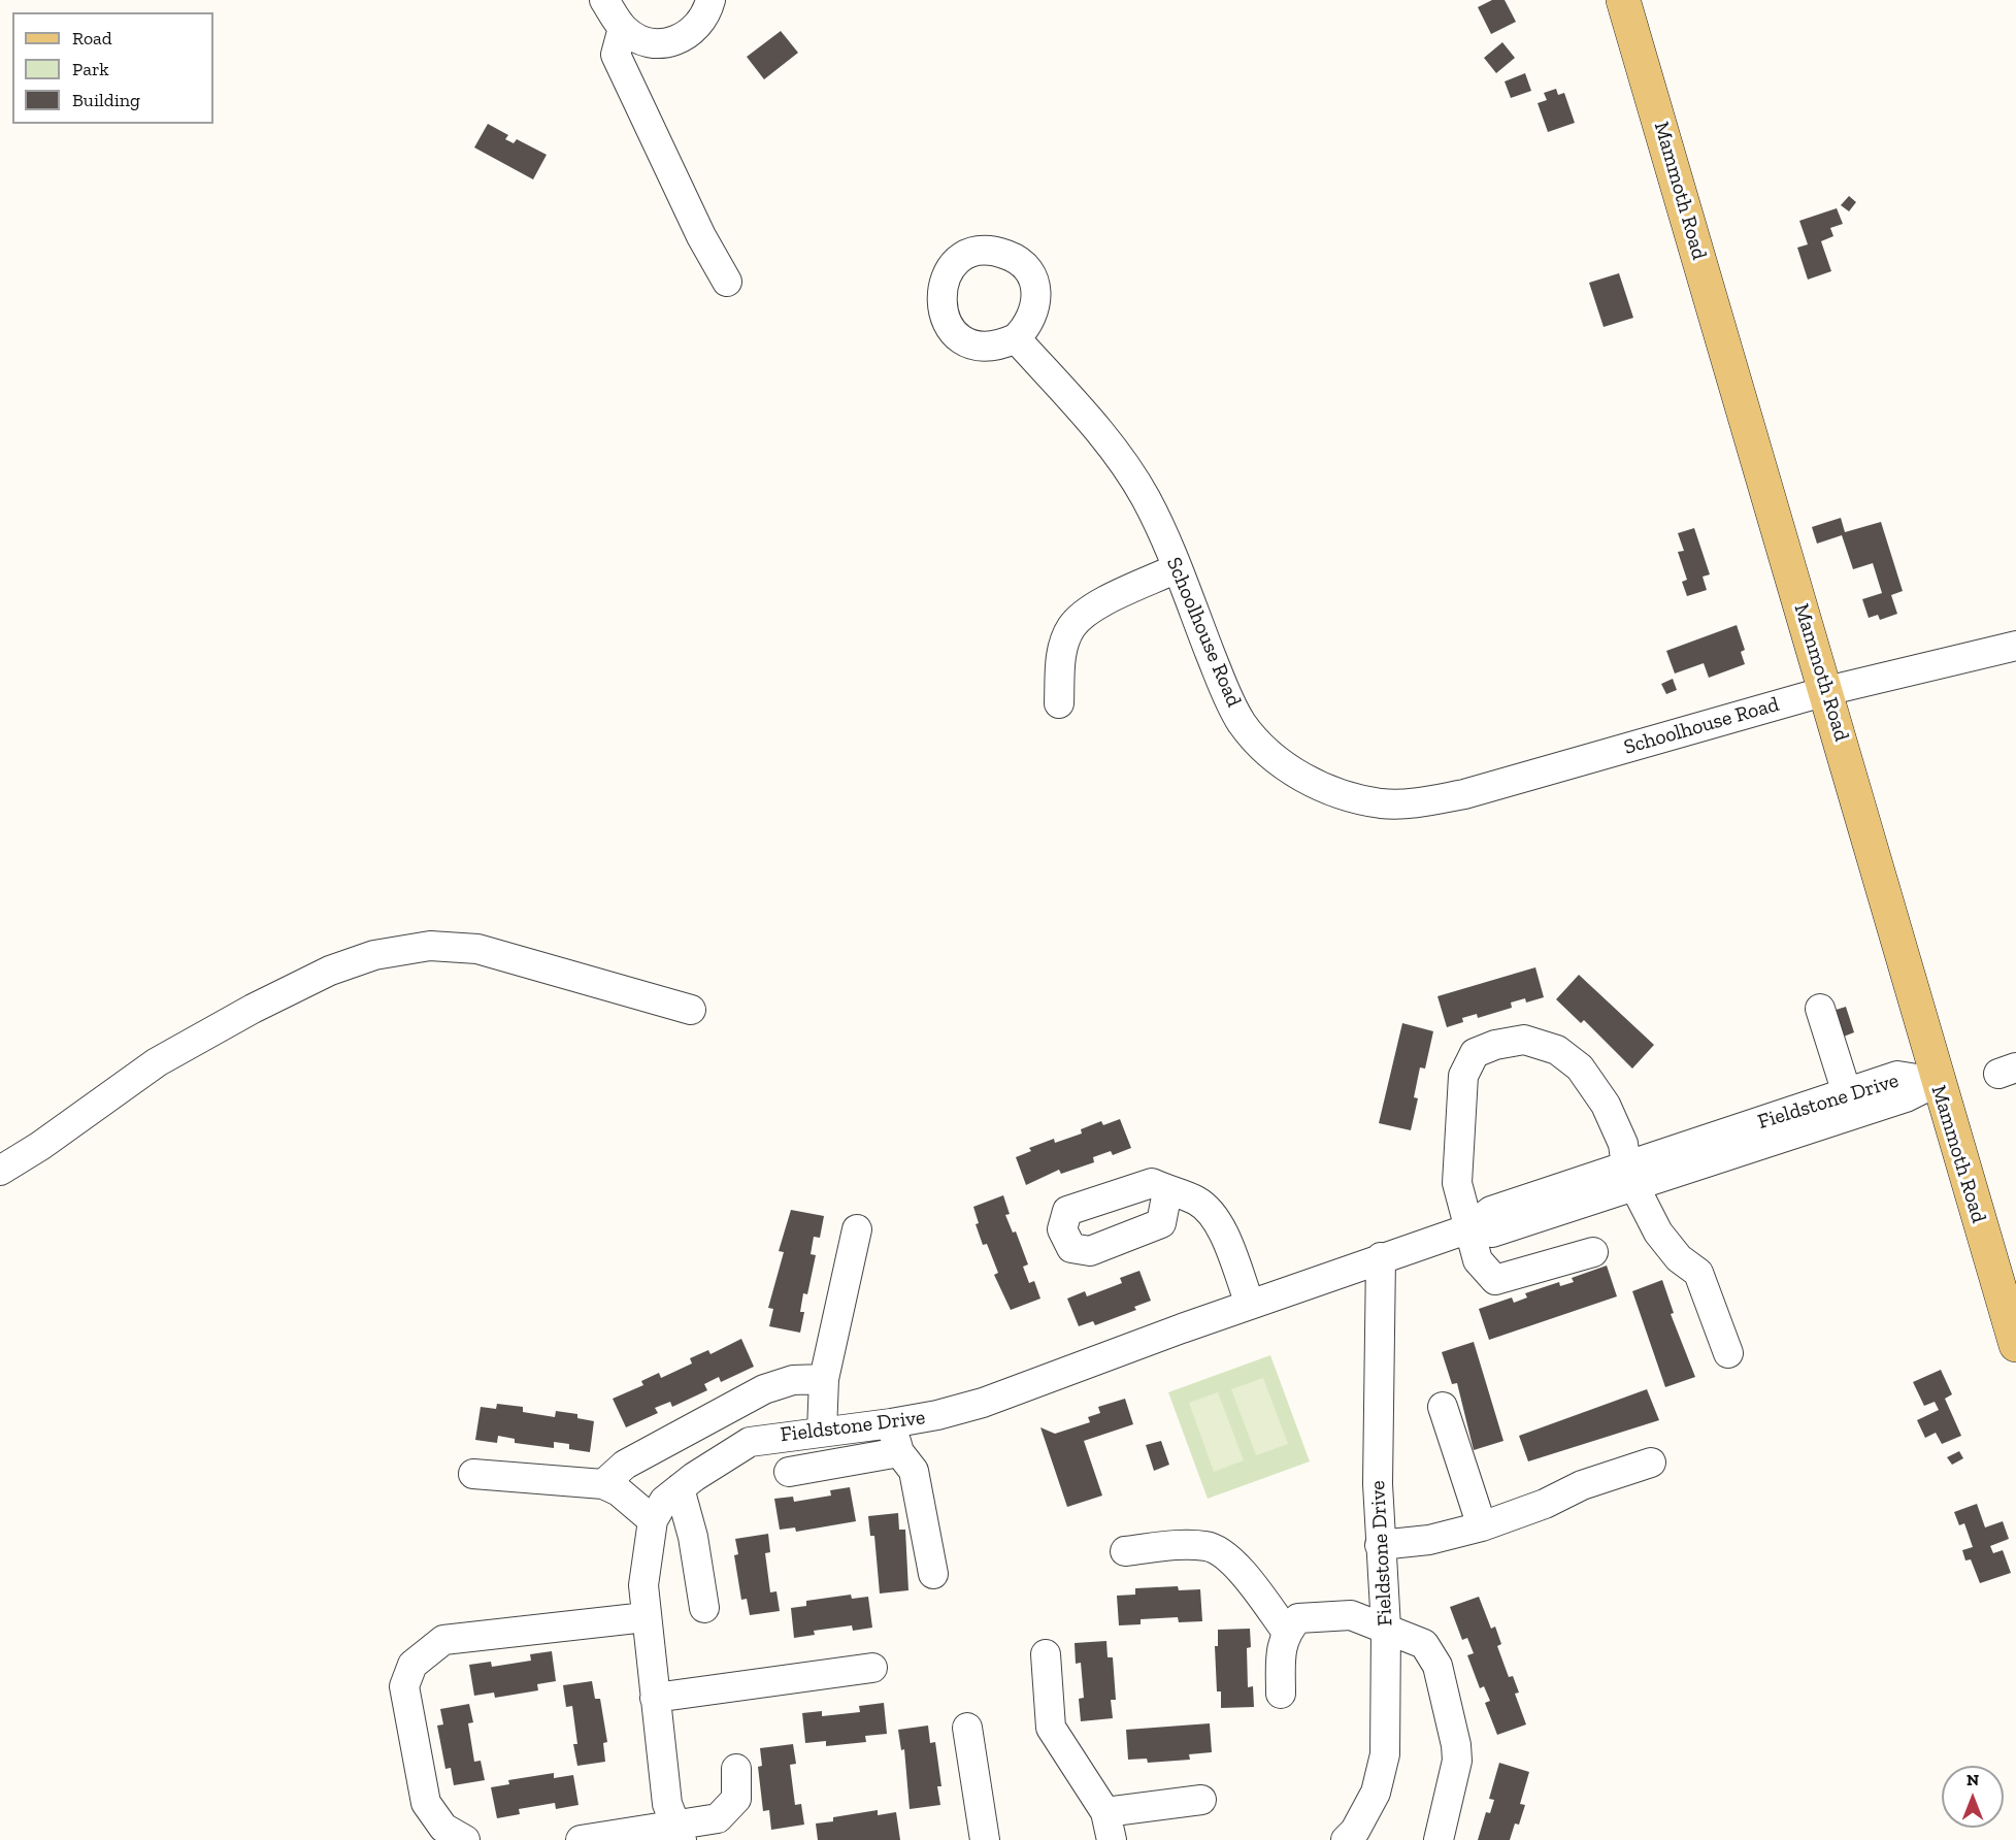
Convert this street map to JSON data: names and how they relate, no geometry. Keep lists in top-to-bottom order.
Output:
{
  "streets": {
    "main road": ["Mammoth Road"],
    "street": ["Schoolhouse Road", "Fieldstone Drive"]
  },
  "crossings": [
    ["Mammoth Road", "Schoolhouse Road"],
    ["Mammoth Road", "Fieldstone Drive"]
  ],
  "legend": ["Road", "Park", "Building"],
  "north": "top"
}
